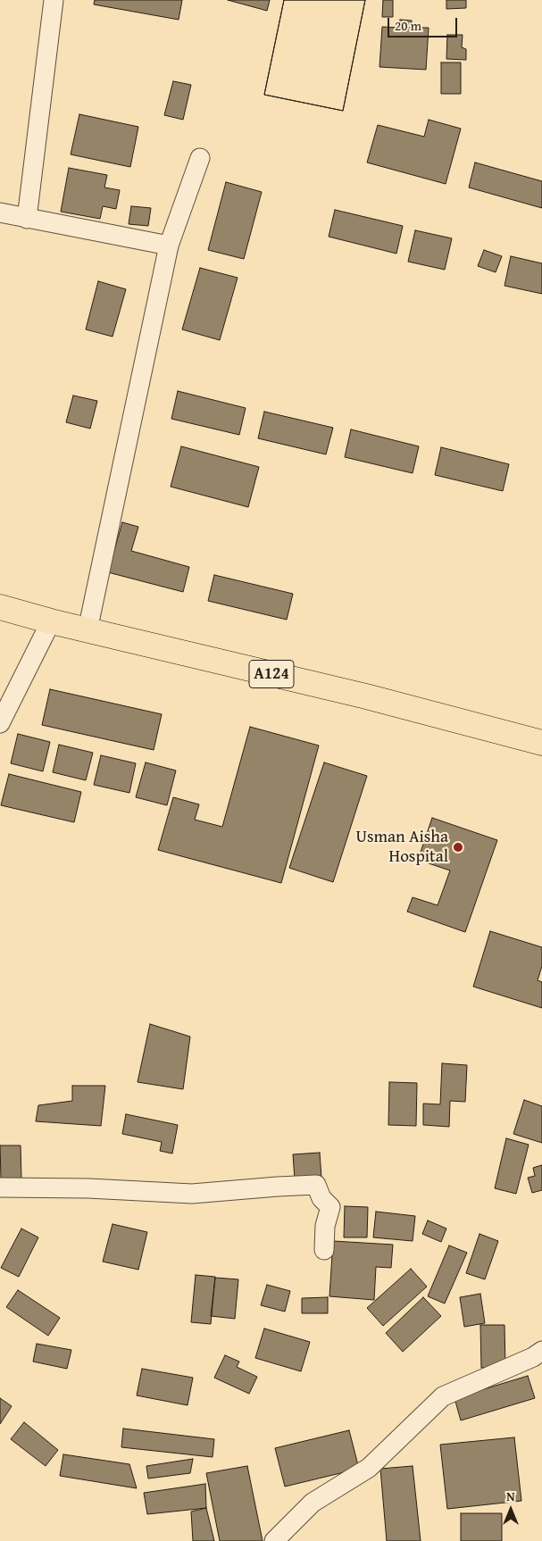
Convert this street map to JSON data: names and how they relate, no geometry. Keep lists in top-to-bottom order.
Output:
{
  "streets": {
    "highway": ["A124"]
  },
  "places": ["Usman Aisha Hospital"],
  "scale_bar": "20 m",
  "north": "top"
}
